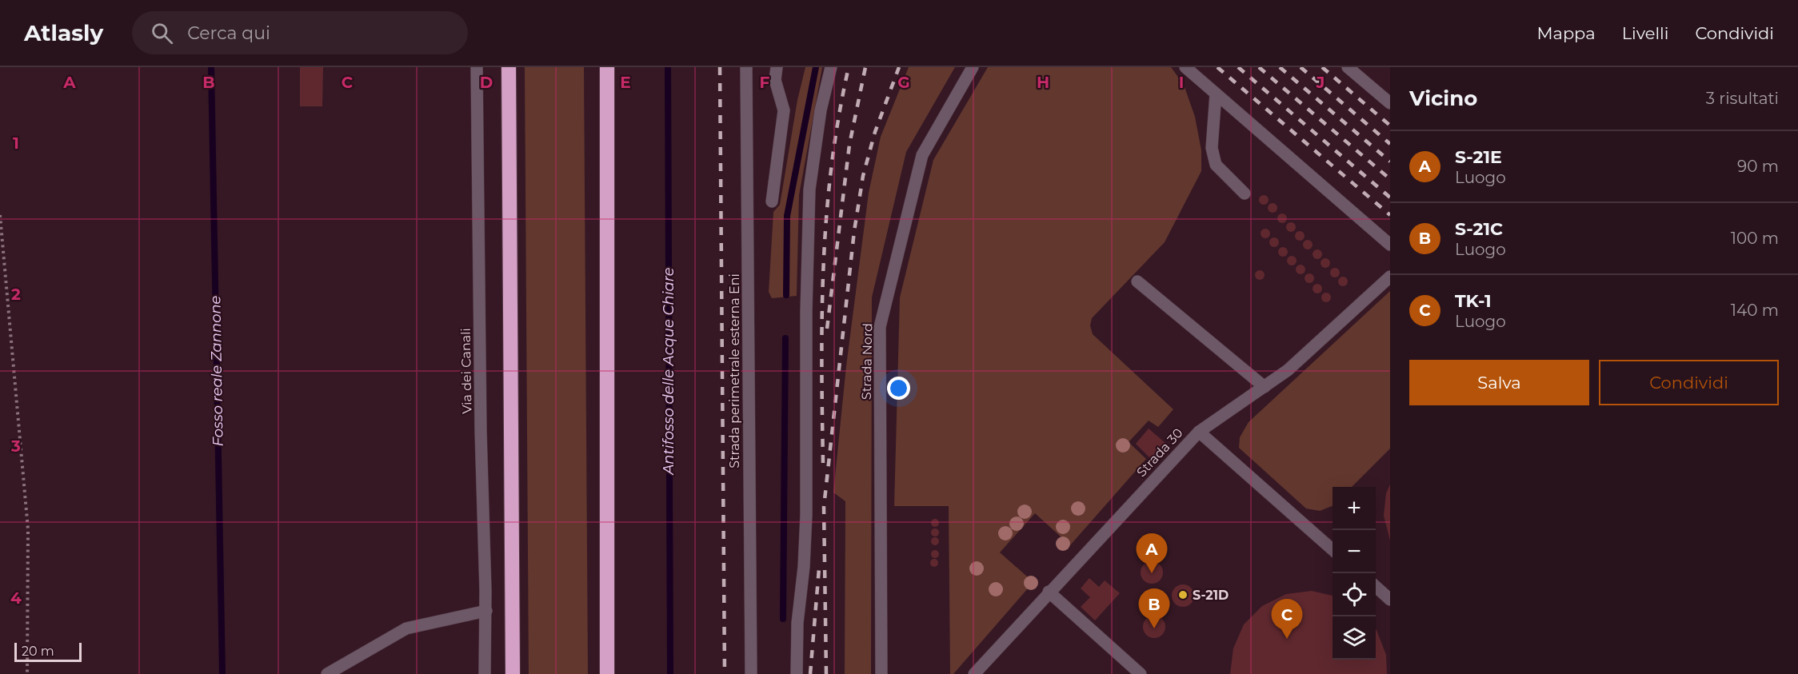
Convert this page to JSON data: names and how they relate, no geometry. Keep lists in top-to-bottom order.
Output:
{
  "streets": {
    "street": [
      "Strada Nord",
      "Via dei Canali",
      "Strada perimetrale esterna Eni",
      "Strada 30"
    ]
  },
  "water": ["Fosso reale Zannone", "Antifosso delle Acque Chiare"],
  "places": ["S-21D"],
  "scale_bar": "20 m",
  "page": {
    "header": "Atlasly",
    "search": "Cerca qui",
    "nav": ["Mappa", "Livelli", "Condividi"],
    "heading": ["Vicino", "3 risultati"],
    "list": [
      {
        "mark": "A",
        "name": "S-21E",
        "note": "Luogo",
        "value": "90 m"
      },
      {
        "mark": "B",
        "name": "S-21C",
        "note": "Luogo",
        "value": "100 m"
      },
      {
        "mark": "C",
        "name": "TK-1",
        "note": "Luogo",
        "value": "140 m"
      }
    ],
    "buttons": ["Salva", "Condividi"],
    "map_buttons": ["+", "−"],
    "pins": ["A", "B", "C"],
    "scale": "20 m"
  },
  "grid": {
    "columns": [
      "A",
      "B",
      "C",
      "D",
      "E",
      "F",
      "G",
      "H",
      "I",
      "J"
    ],
    "rows": [
      "1",
      "2",
      "3",
      "4"
    ]
  }
}
